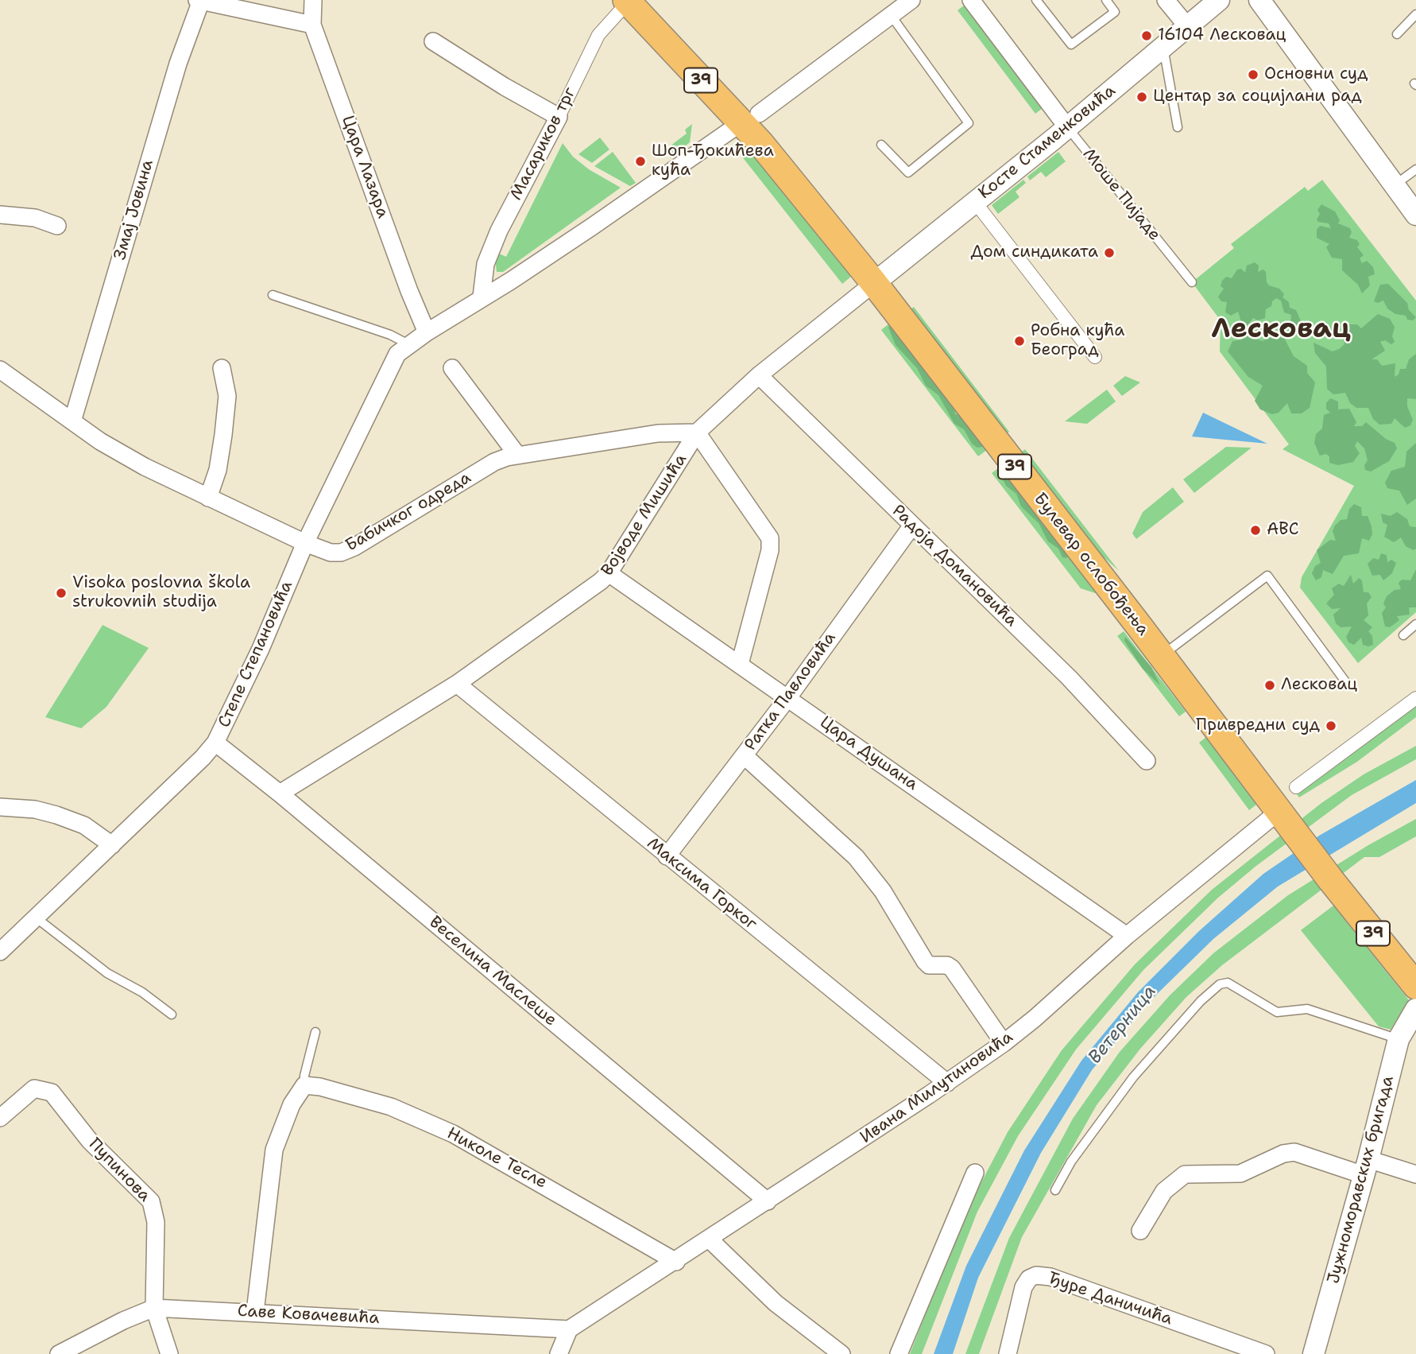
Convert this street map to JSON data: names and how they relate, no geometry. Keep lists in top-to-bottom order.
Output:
{
  "streets": {
    "main road": ["39", "Булевар ослобођења"],
    "street": [
      "Косте Стаменковића",
      "Масариков трг",
      "Цара Лазара",
      "Моше Пијаде",
      "Змај Јовина",
      "Бабичког одреда",
      "Војводе Мишића",
      "Радоја Домановића",
      "Степе Степановића",
      "Ратка Павловића",
      "Цара Душана",
      "Максима Горког",
      "Веселина Маслеше",
      "Ивана Милутиновића",
      "Николе Тесле",
      "Пупинова",
      "Јужноморавских бригада",
      "Ђуре Даничића",
      "Саве Ковачевића"
    ]
  },
  "crossings": [
    ["Косте Стаменковића", "Моше Пијаде"],
    ["Косте Стаменковића", "Војводе Мишића"],
    ["Косте Стаменковића", "Булевар ослобођења"],
    ["Масариков трг", "Булевар ослобођења"],
    ["Змај Јовина", "Бабичког одреда"],
    ["Бабичког одреда", "Војводе Мишића"],
    ["Бабичког одреда", "Степе Степановића"],
    ["Војводе Мишића", "Булевар ослобођења"],
    ["Војводе Мишића", "Радоја Домановића"],
    ["Војводе Мишића", "Цара Душана"],
    ["Војводе Мишића", "Максима Горког"],
    ["Војводе Мишића", "Веселина Маслеше"],
    ["Булевар ослобођења", "Ивана Милутиновића"],
    ["Радоја Домановића", "Ратка Павловића"],
    ["Степе Степановића", "Веселина Маслеше"],
    ["Ратка Павловића", "Цара Душана"],
    ["Ратка Павловића", "Максима Горког"],
    ["Цара Душана", "Ивана Милутиновића"],
    ["Максима Горког", "Ивана Милутиновића"],
    ["Веселина Маслеше", "Ивана Милутиновића"],
    ["Ивана Милутиновића", "Николе Тесле"],
    ["Ивана Милутиновића", "Саве Ковачевића"],
    ["Пупинова", "Саве Ковачевића"]
  ],
  "districts": ["Лесковац"],
  "water": ["Ветерница"],
  "places": [
    "16104 Лесковац",
    "Основни суд",
    "Центар за социјлани рад",
    "Шоп-Ђокићева кућа",
    "Дом синдиката",
    "Робна кућа Београд",
    "ABC",
    "Visoka poslovna škola strukovnih studija",
    "Лесковац",
    "Привредни суд"
  ]
}
